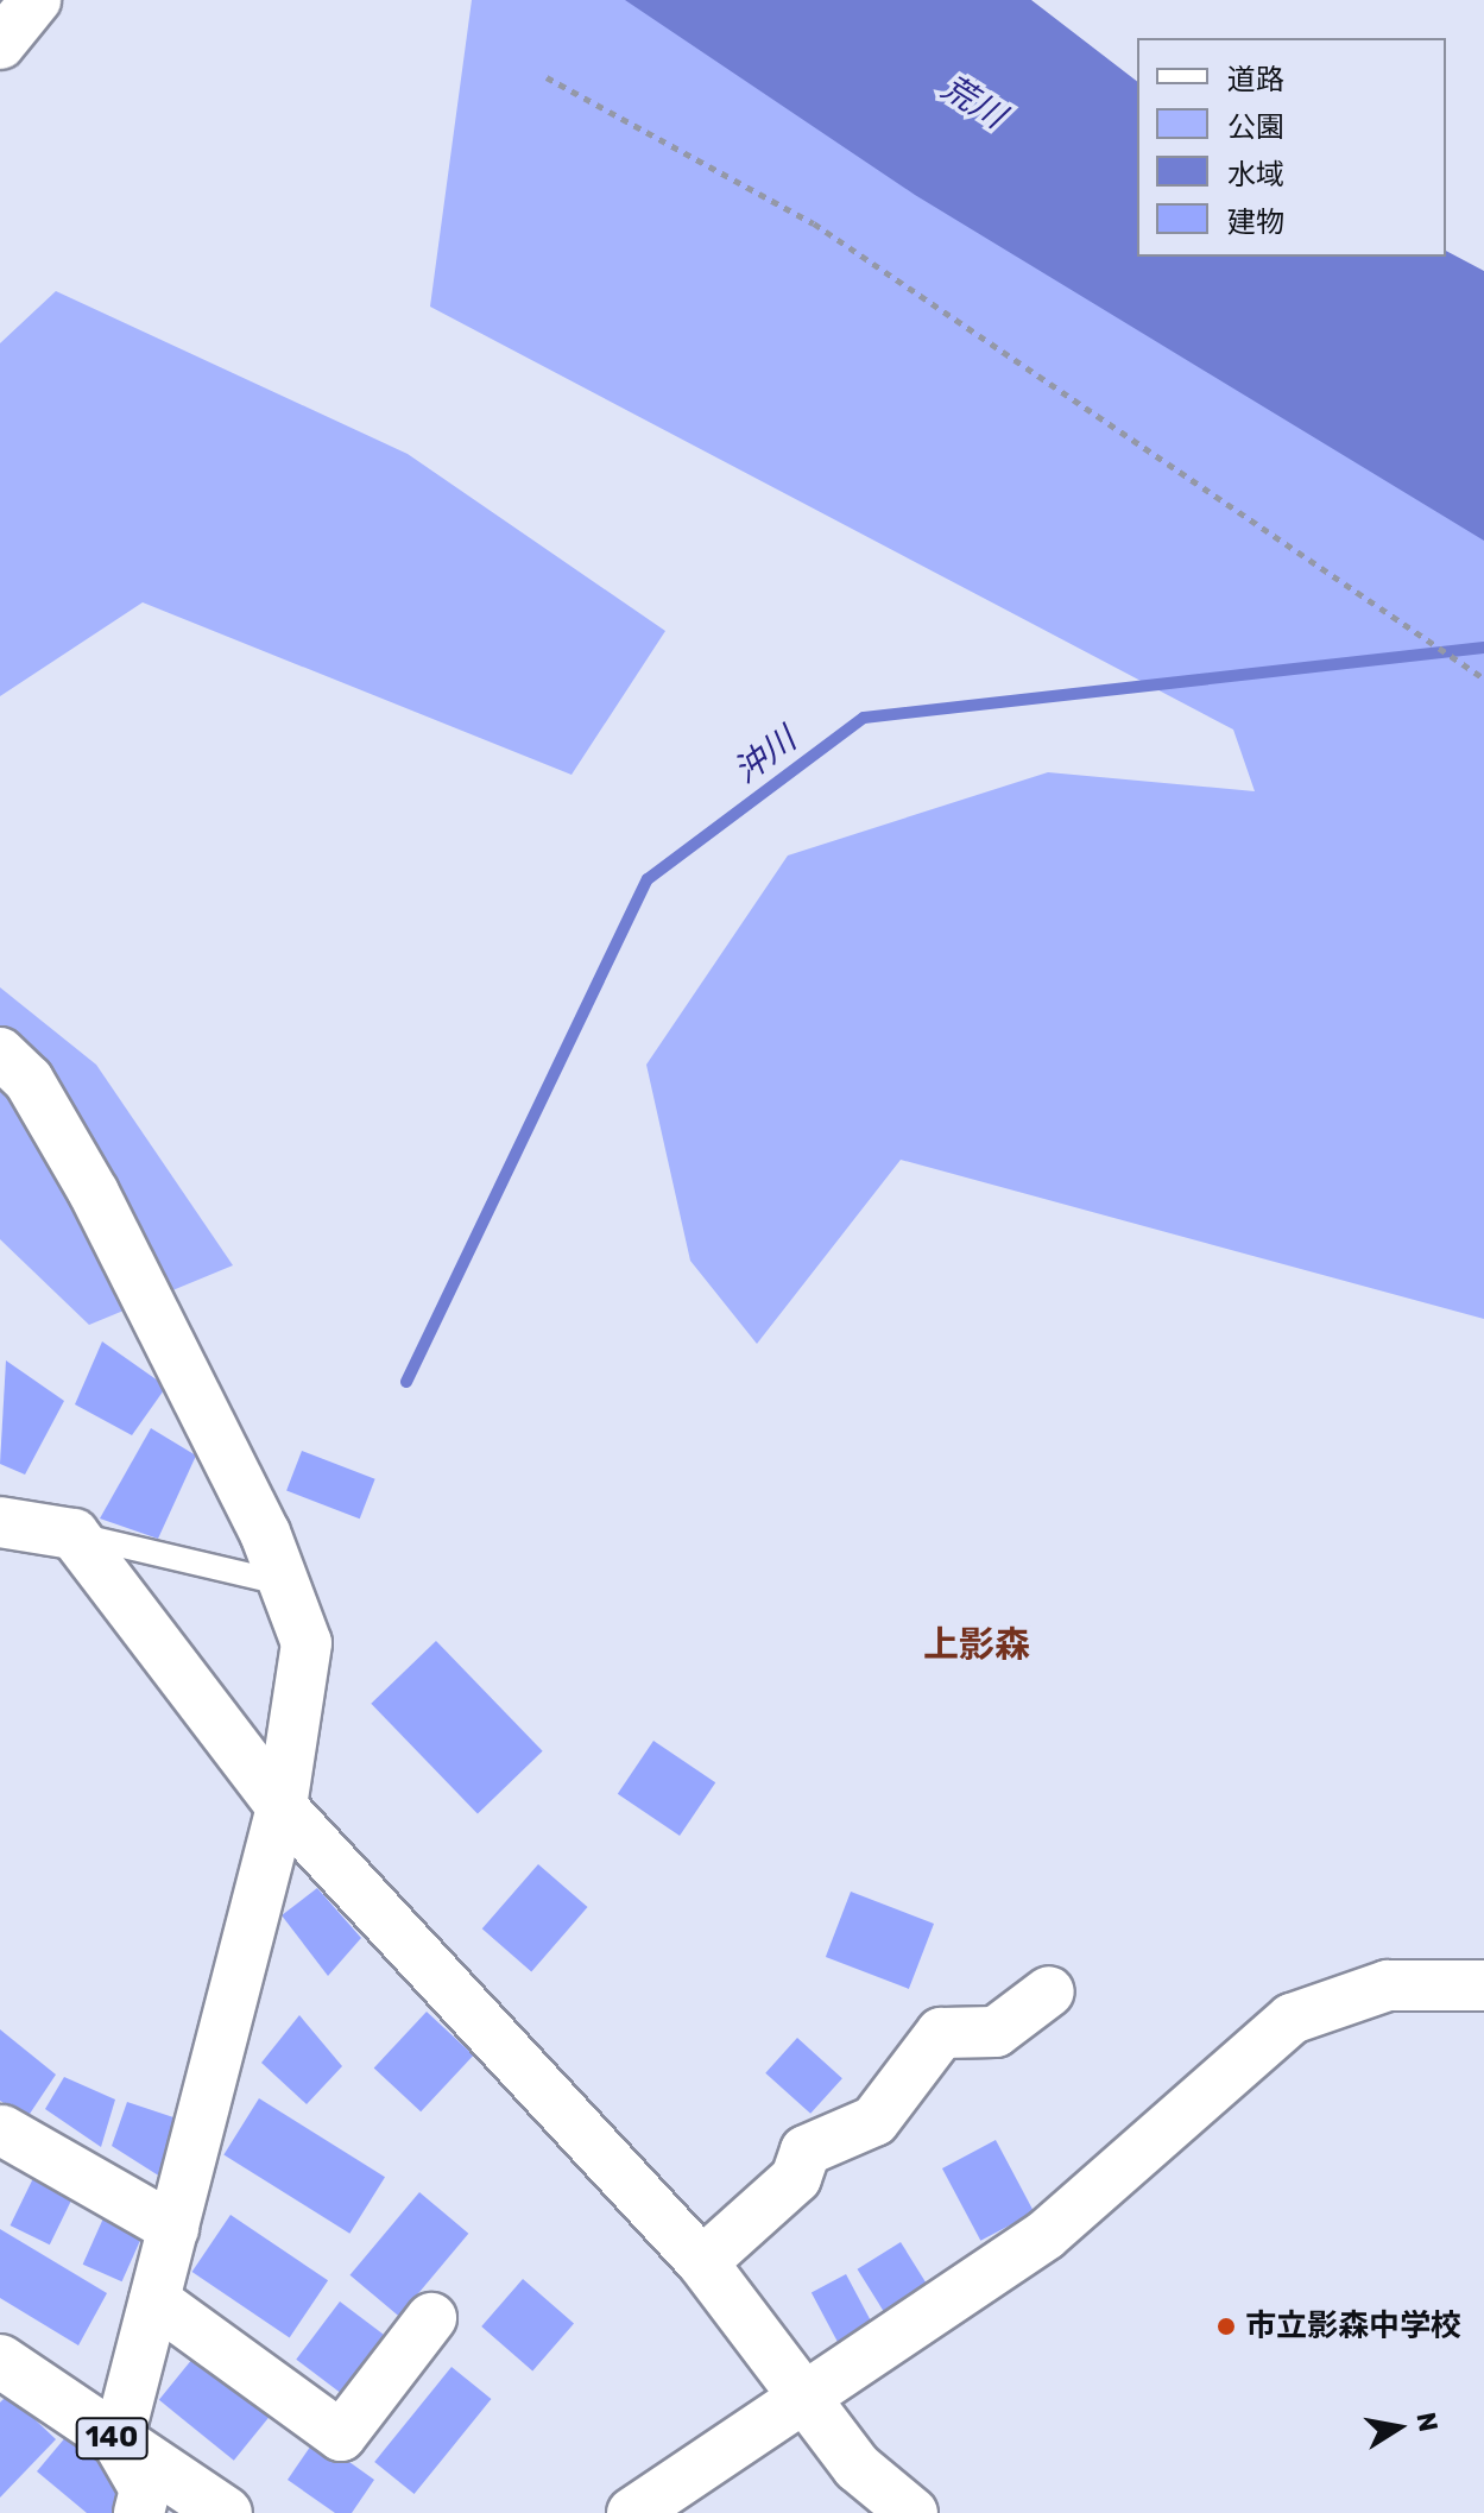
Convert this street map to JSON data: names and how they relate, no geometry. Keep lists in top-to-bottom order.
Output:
{
  "streets": {
    "highway": ["140"]
  },
  "districts": ["上影森"],
  "water": ["荒川", "沖川"],
  "places": ["市立影森中学校"],
  "legend": [
    "道路",
    "公園",
    "水域",
    "建物"
  ],
  "north": "right"
}
